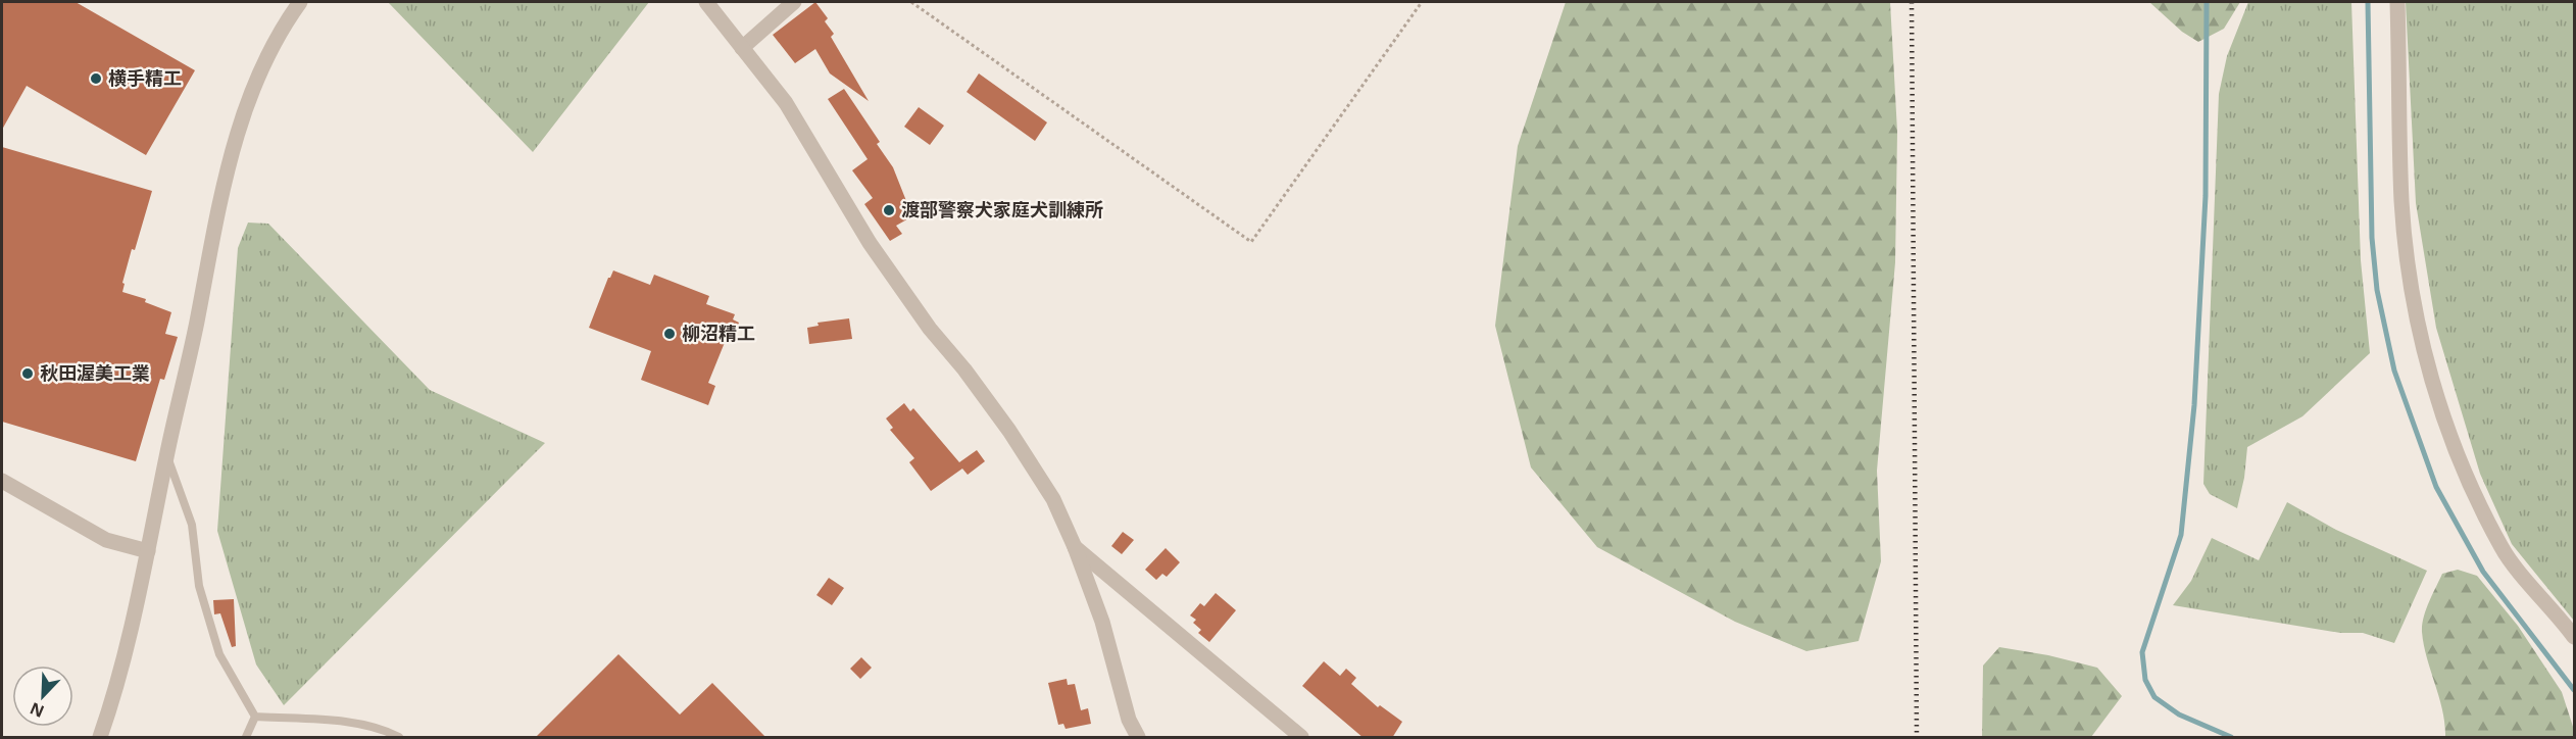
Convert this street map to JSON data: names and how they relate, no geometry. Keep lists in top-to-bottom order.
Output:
{
  "places": [
    "横手精工",
    "渡部警察犬家庭犬訓練所",
    "柳沼精工",
    "秋田渥美工業"
  ],
  "north": "bottom left"
}
